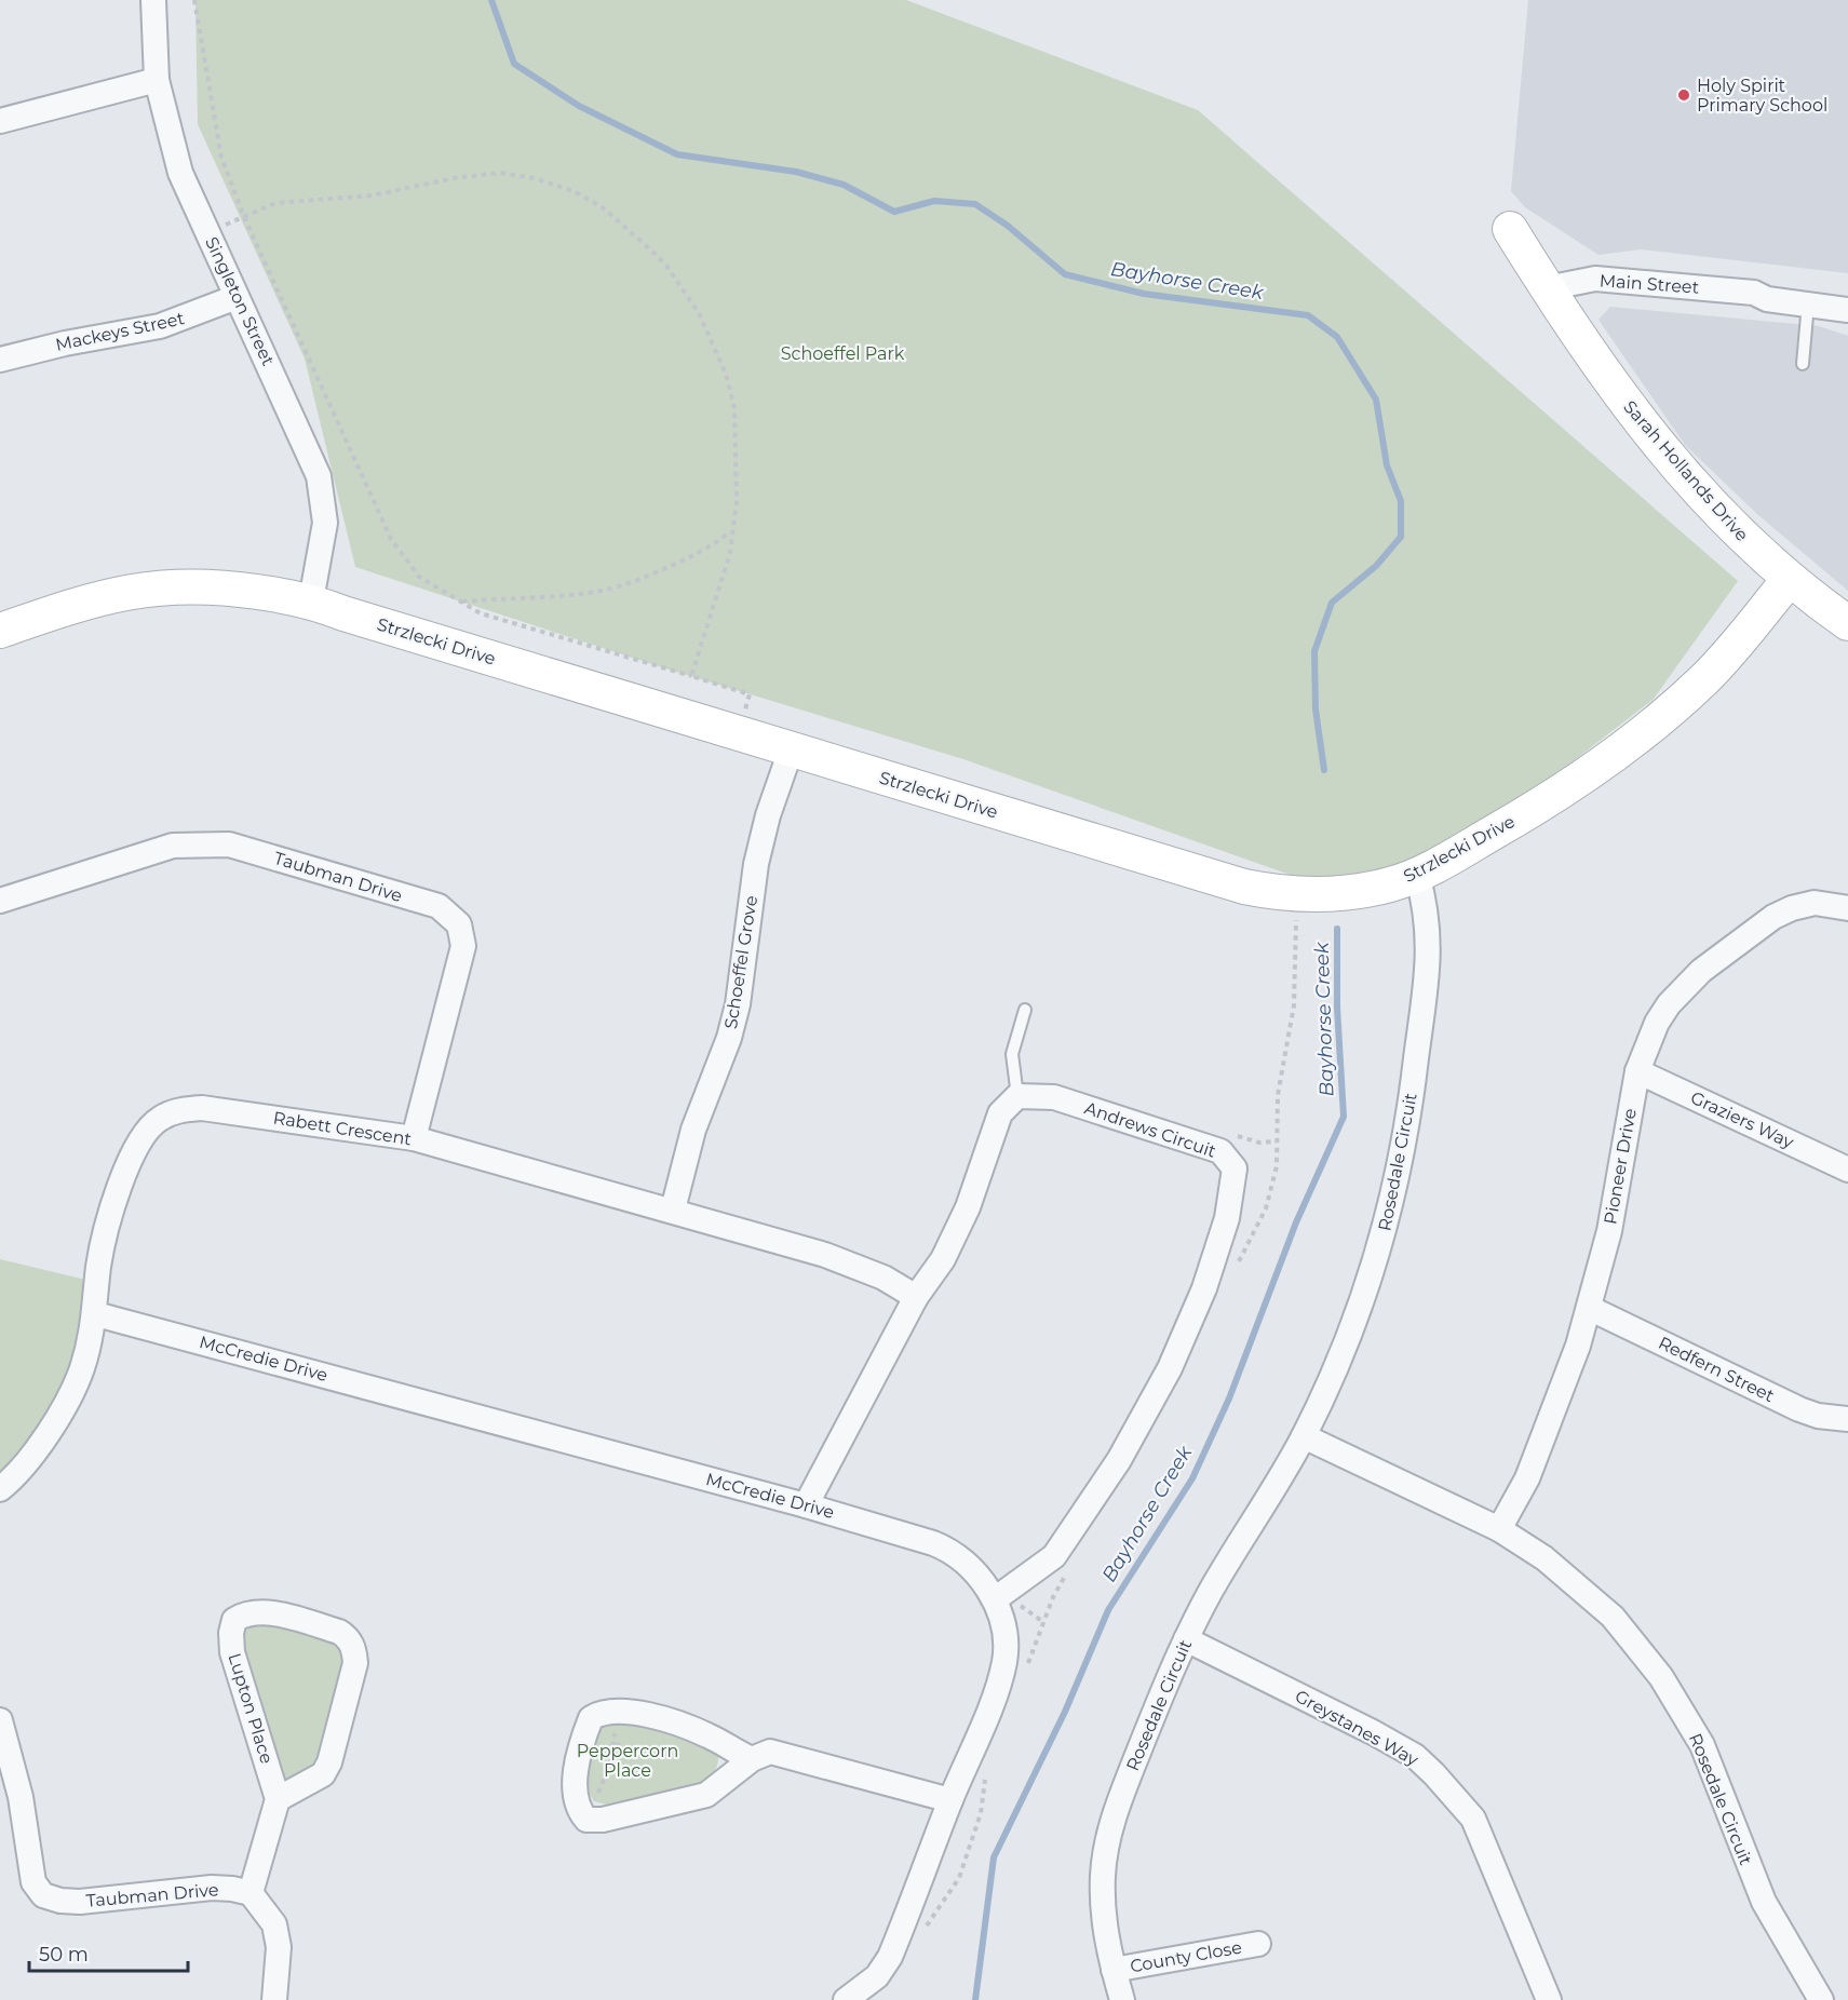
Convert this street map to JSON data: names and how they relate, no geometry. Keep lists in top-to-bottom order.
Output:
{
  "streets": {
    "street": [
      "Main Street",
      "Singleton Street",
      "Mackeys Street",
      "Sarah Hollands Drive",
      "Strzlecki Drive",
      "Taubman Drive",
      "Schoeffel Grove",
      "Graziers Way",
      "Rabett Crescent",
      "Andrews Circuit",
      "Rosedale Circuit",
      "Pioneer Drive",
      "McCredie Drive",
      "Redfern Street",
      "Lupton Place",
      "Greystanes Way",
      "County Close"
    ]
  },
  "crossings": [
    ["Main Street", "Sarah Hollands Drive"],
    ["Singleton Street", "Mackeys Street"],
    ["Singleton Street", "Strzlecki Drive"],
    ["Sarah Hollands Drive", "Strzlecki Drive"],
    ["Strzlecki Drive", "Schoeffel Grove"],
    ["Strzlecki Drive", "Rosedale Circuit"],
    ["Taubman Drive", "Rabett Crescent"],
    ["Schoeffel Grove", "Rabett Crescent"],
    ["Graziers Way", "Pioneer Drive"],
    ["Rabett Crescent", "McCredie Drive"],
    ["Andrews Circuit", "McCredie Drive"],
    ["Rosedale Circuit", "Pioneer Drive"],
    ["Rosedale Circuit", "Greystanes Way"],
    ["Rosedale Circuit", "County Close"],
    ["Pioneer Drive", "Redfern Street"]
  ],
  "water": ["Bayhorse Creek"],
  "parks": ["Schoeffel Park", "Peppercorn Place"],
  "places": ["Holy Spirit Primary School"],
  "scale_bar": "50 m"
}
